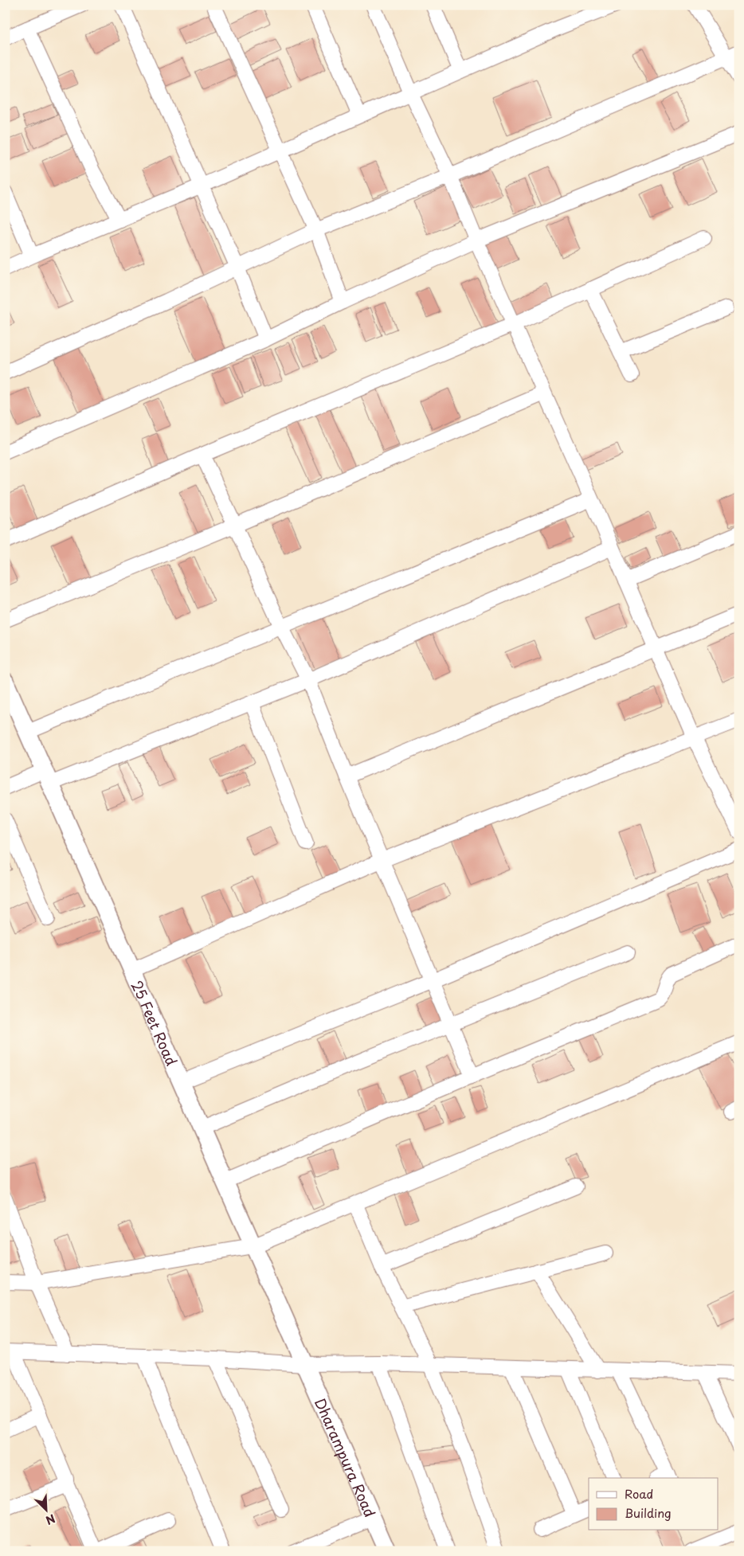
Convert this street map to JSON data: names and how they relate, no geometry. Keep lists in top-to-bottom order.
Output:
{
  "streets": {
    "street": ["25 Feet Road", "Dharampura Road"]
  },
  "crossings": [
    ["25 Feet Road", "Dharampura Road"]
  ],
  "legend": ["Road", "Building"],
  "north": "bottom right"
}
